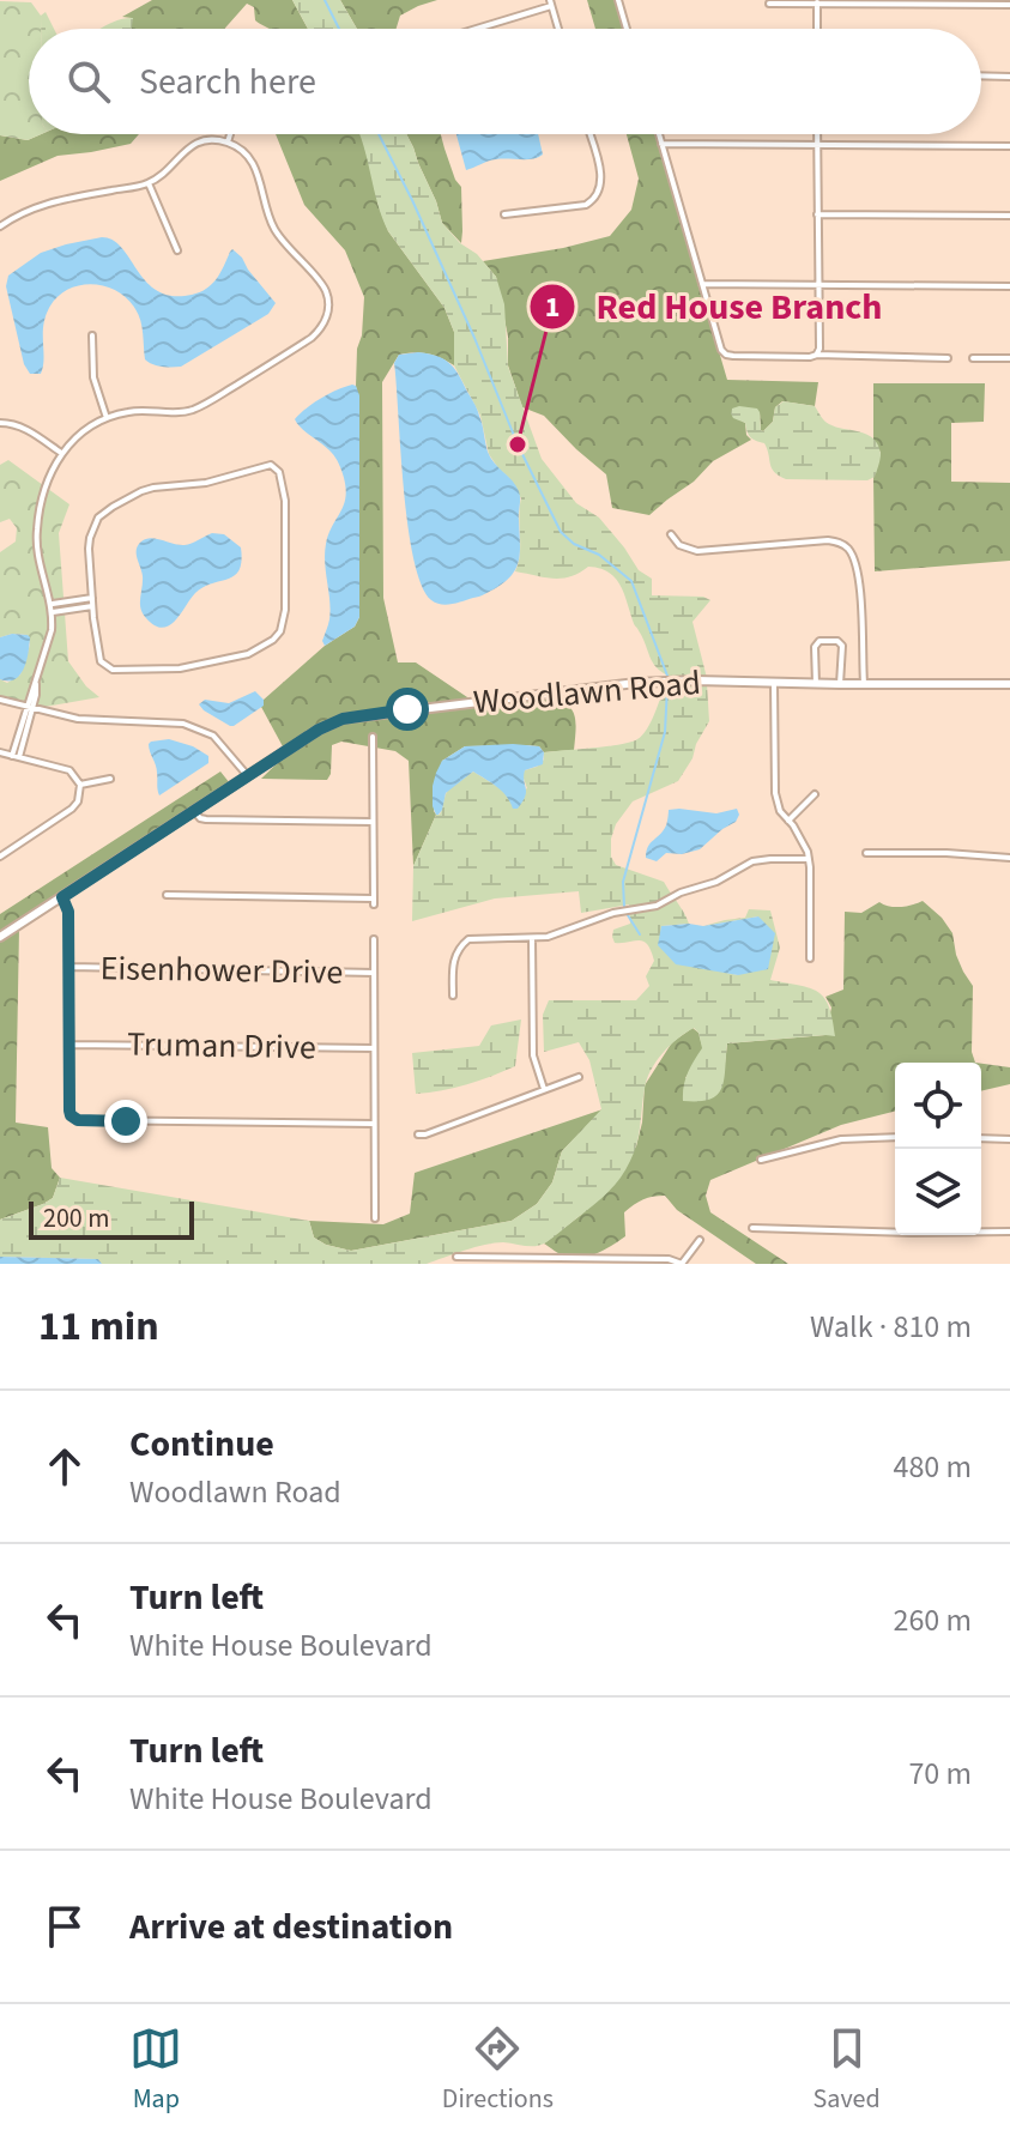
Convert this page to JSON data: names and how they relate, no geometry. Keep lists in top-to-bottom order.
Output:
{
  "streets": {
    "street": ["Woodlawn Road", "Eisenhower Drive", "Truman Drive"]
  },
  "places": ["Red House Branch"],
  "scale_bar": "200 m",
  "page": {
    "search": "Search here",
    "scale": "200 m",
    "heading": ["11 min", "Walk · 810 m"],
    "list": [
      ["Continue", "Woodlawn Road", "480 m"],
      ["Turn left", "White House Boulevard", "260 m"],
      ["Turn left", "White House Boulevard", "70 m"],
      "Arrive at destination"
    ],
    "nav": ["Map", "Directions", "Saved"]
  }
}
